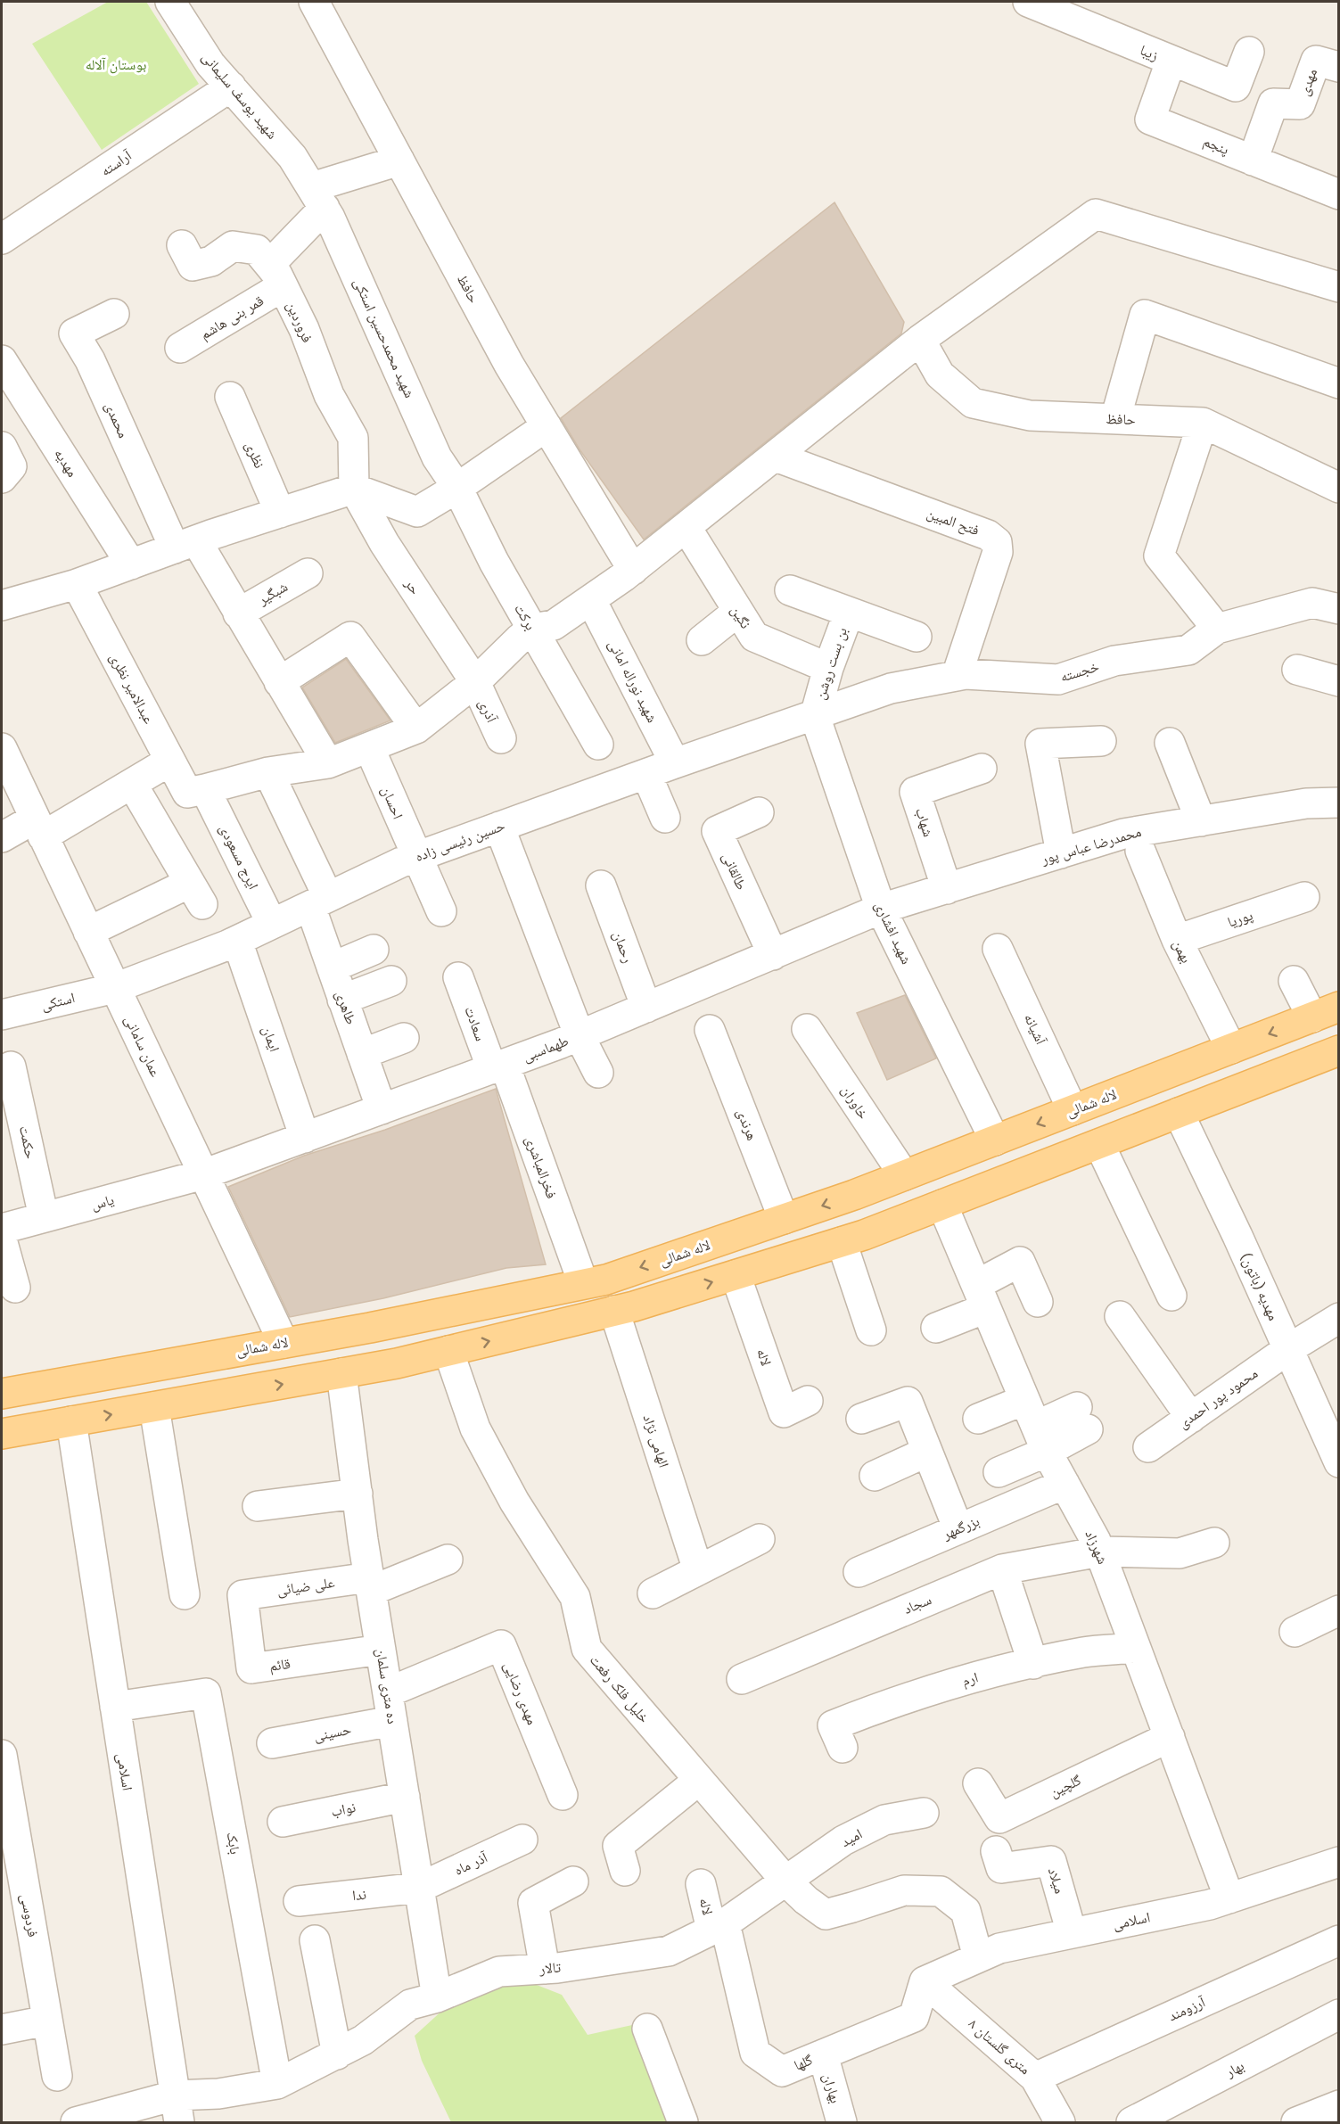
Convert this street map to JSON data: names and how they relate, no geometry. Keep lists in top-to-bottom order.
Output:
{
  "streets": {
    "main road": ["لاله شمالی"],
    "street": [
      "زیبا",
      "مهدی",
      "شهید یوسف سلیمانی",
      "پنجم",
      "آراسته",
      "حافظ",
      "قمر بنی هاشم",
      "فروردین",
      "شهید محمدحسین استکی",
      "محمدی",
      "نظری",
      "مهدیه",
      "فتح المبین",
      "حر",
      "شبگیر",
      "برکت",
      "نگین",
      "بن بست روشن",
      "خجسته",
      "شهید نوراله امانی",
      "عبدالامیر نظری",
      "آذری",
      "احسان",
      "شهاب",
      "حسین رئیسی زاده",
      "محمدرضا عباس پور",
      "ایرج مسعودی",
      "طالقانی",
      "پوریا",
      "شهید افشاری",
      "رحمان",
      "بهمن",
      "استکی",
      "طاهری",
      "سعادت",
      "آشیانه",
      "ایمان",
      "عمان سامانی",
      "طهماسبی",
      "خاوران",
      "هرندی",
      "حکمت",
      "فخرالمباشری",
      "یاس",
      "مهدیه (باتون)",
      "لاله",
      "محمود پور احمدی",
      "الهامی نژاد",
      "بزرگمهر",
      "شهرزاد",
      "علی ضیائی",
      "سجاد",
      "قائم",
      "ارم",
      "ده متری سلمان",
      "خلیل فلک رفعت",
      "مهدی رضایی",
      "حسینی",
      "اسلامی",
      "گلچین",
      "نواب",
      "امید",
      "بابک",
      "آذر ماه",
      "میلاد",
      "ندا",
      "فردوسی",
      "تالار",
      "آرزومند",
      "۸ متری گلستان",
      "گلها",
      "بهار",
      "بهاران"
    ]
  },
  "crossings": [
    ["زیبا", "پنجم"],
    ["مهدی", "پنجم"],
    ["شهید یوسف سلیمانی", "آراسته"],
    ["شهید یوسف سلیمانی", "قمر بنی هاشم"],
    ["شهید یوسف سلیمانی", "شهید محمدحسین استکی"],
    ["قمر بنی هاشم", "فروردین"],
    ["قمر بنی هاشم", "شهید محمدحسین استکی"],
    ["فروردین", "حر"],
    ["شهید محمدحسین استکی", "برکت"],
    ["فتح المبین", "خجسته"],
    ["حر", "آذری"],
    ["نگین", "بن بست روشن"],
    ["بن بست روشن", "خجسته"],
    ["بن بست روشن", "حسین رئیسی زاده"],
    ["بن بست روشن", "شهید افشاری"],
    ["خجسته", "حسین رئیسی زاده"],
    ["خجسته", "شهید افشاری"],
    ["شهید نوراله امانی", "حسین رئیسی زاده"],
    ["عبدالامیر نظری", "ایرج مسعودی"],
    ["احسان", "حسین رئیسی زاده"],
    ["شهاب", "محمدرضا عباس پور"],
    ["حسین رئیسی زاده", "ایرج مسعودی"],
    ["حسین رئیسی زاده", "شهید افشاری"],
    ["حسین رئیسی زاده", "استکی"],
    ["حسین رئیسی زاده", "طاهری"],
    ["حسین رئیسی زاده", "ایمان"],
    ["حسین رئیسی زاده", "عمان سامانی"],
    ["محمدرضا عباس پور", "شهید افشاری"],
    ["محمدرضا عباس پور", "طهماسبی"],
    ["طالقانی", "طهماسبی"],
    ["پوریا", "بهمن"],
    ["شهید افشاری", "طهماسبی"],
    ["شهید افشاری", "لاله شمالی"],
    ["رحمان", "طهماسبی"],
    ["بهمن", "لاله شمالی"],
    ["استکی", "عمان سامانی"],
    ["طاهری", "طهماسبی"],
    ["سعادت", "طهماسبی"],
    ["سعادت", "فخرالمباشری"],
    ["آشیانه", "لاله شمالی"],
    ["ایمان", "طهماسبی"],
    ["عمان سامانی", "طهماسبی"],
    ["عمان سامانی", "لاله شمالی"],
    ["عمان سامانی", "یاس"],
    ["طهماسبی", "فخرالمباشری"],
    ["طهماسبی", "یاس"],
    ["خاوران", "لاله شمالی"],
    ["لاله شمالی", "هرندی"],
    ["حکمت", "یاس"],
    ["مهدیه (باتون)", "محمود پور احمدی"],
    ["لاله", "تالار"],
    ["لاله", "گلها"],
    ["بزرگمهر", "شهرزاد"],
    ["شهرزاد", "سجاد"],
    ["شهرزاد", "ارم"],
    ["شهرزاد", "اسلامی"],
    ["شهرزاد", "گلچین"],
    ["علی ضیائی", "قائم"],
    ["علی ضیائی", "ده متری سلمان"],
    ["قائم", "ده متری سلمان"],
    ["ده متری سلمان", "مهدی رضایی"],
    ["ده متری سلمان", "حسینی"],
    ["ده متری سلمان", "نواب"],
    ["ده متری سلمان", "آذر ماه"],
    ["ده متری سلمان", "ندا"],
    ["ده متری سلمان", "تالار"],
    ["خلیل فلک رفعت", "امید"],
    ["خلیل فلک رفعت", "تالار"],
    ["اسلامی", "بابک"],
    ["اسلامی", "میلاد"],
    ["اسلامی", "تالار"],
    ["اسلامی", "۸ متری گلستان"],
    ["اسلامی", "گلها"],
    ["امید", "تالار"],
    ["بابک", "تالار"],
    ["آذر ماه", "ندا"],
    ["تالار", "گلها"],
    ["آرزومند", "۸ متری گلستان"],
    ["۸ متری گلستان", "گلها"],
    ["گلها", "بهاران"]
  ],
  "parks": ["بوستان آلاله"]
}
